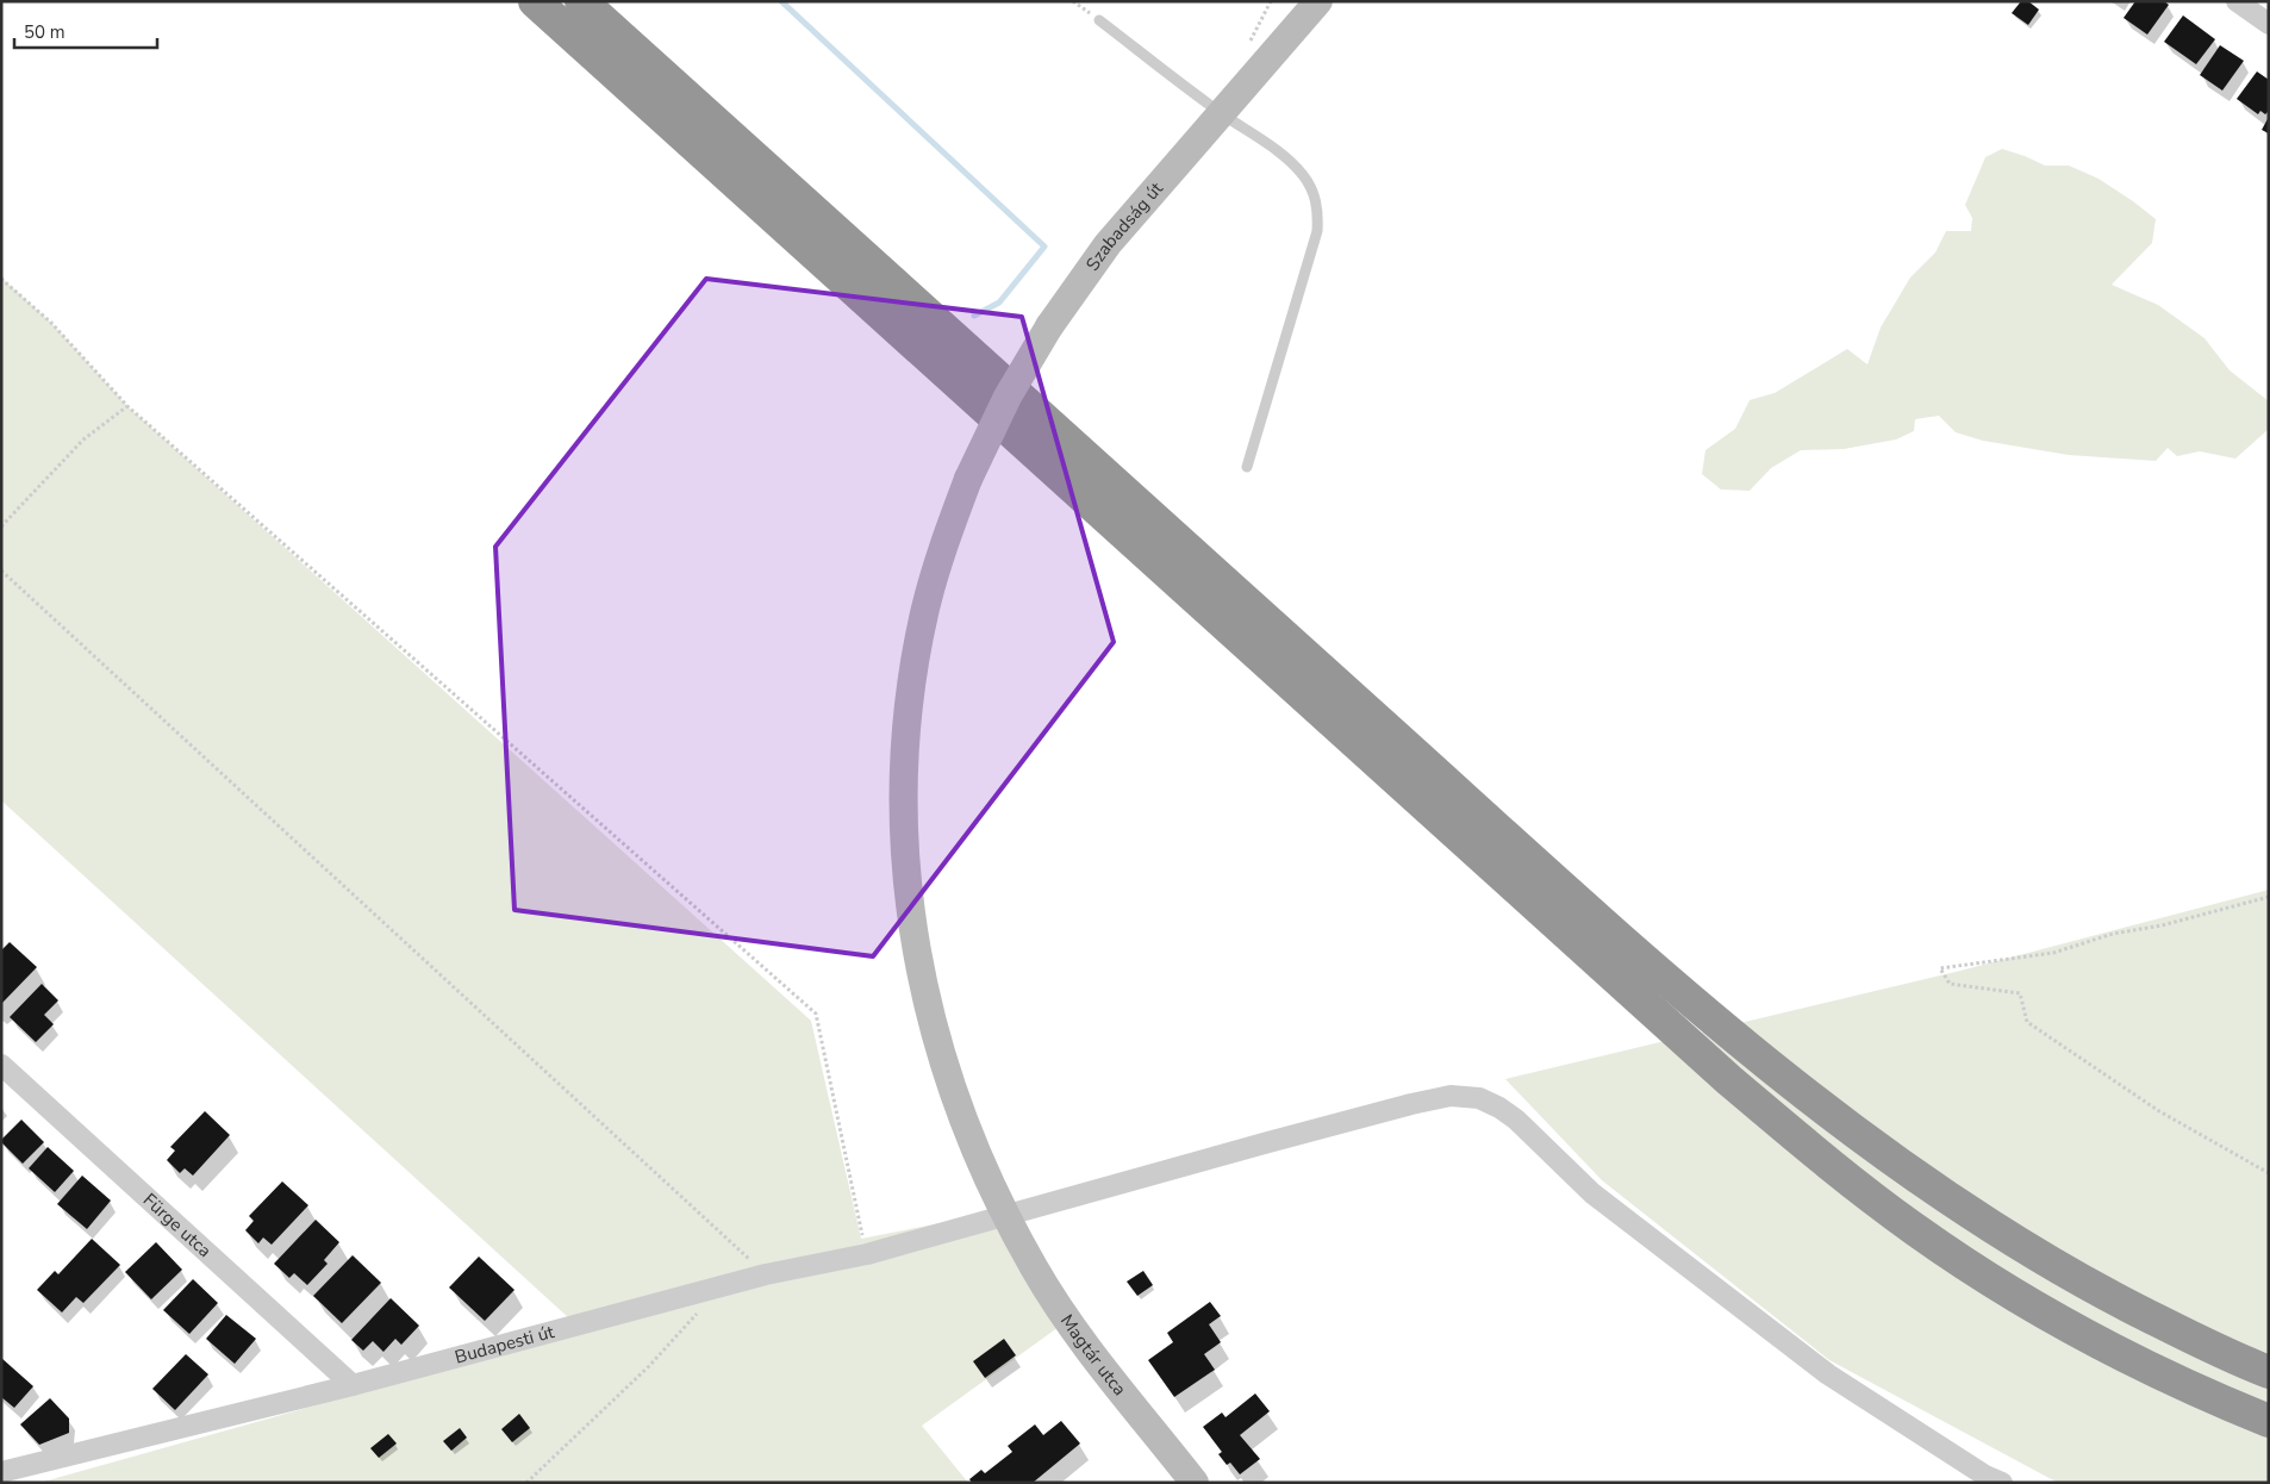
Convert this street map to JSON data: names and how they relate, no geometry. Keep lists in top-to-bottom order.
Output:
{
  "streets": {
    "street": [
      "Szabadság út",
      "Fürge utca",
      "Budapesti út",
      "Magtár utca"
    ]
  },
  "crossings": [
    ["Szabadság út", "Magtár utca"],
    ["Fürge utca", "Budapesti út"],
    ["Budapesti út", "Magtár utca"]
  ],
  "scale_bar": "50 m"
}
